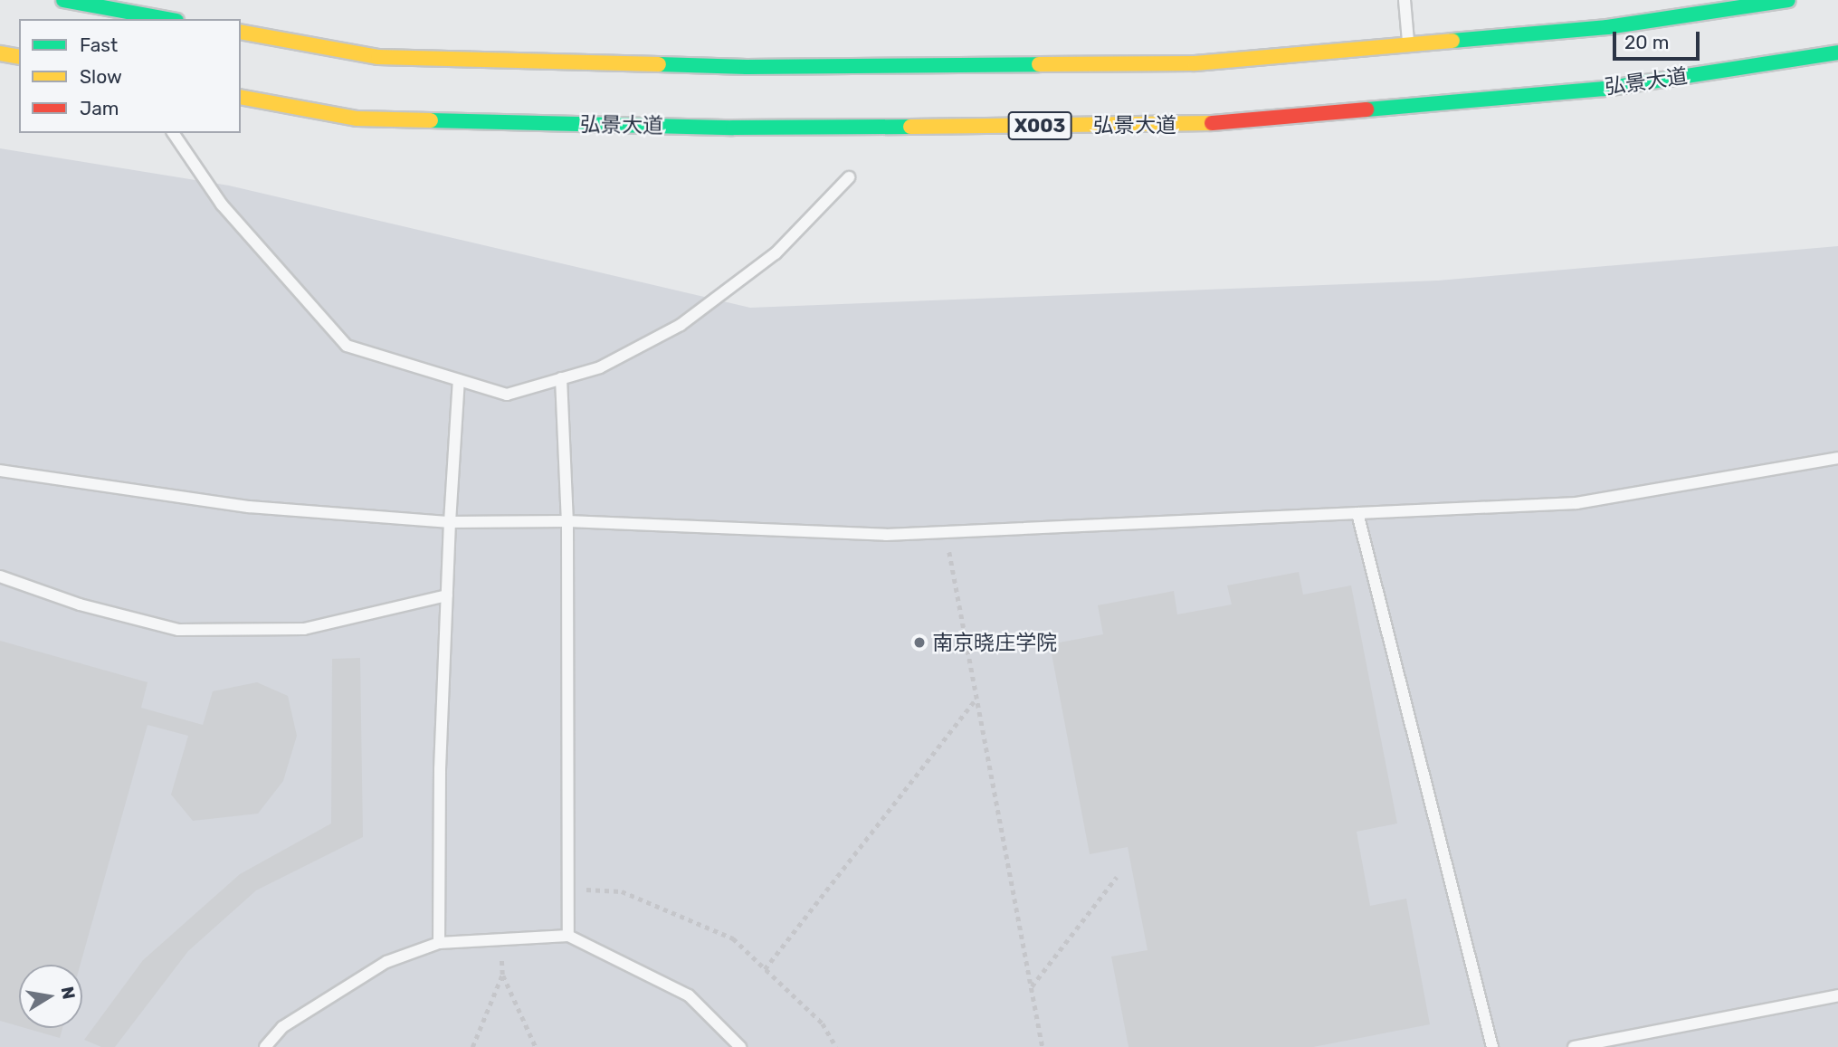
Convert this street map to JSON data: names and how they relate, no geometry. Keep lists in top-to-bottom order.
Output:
{
  "streets": {
    "main road": ["弘景大道", "X003"]
  },
  "places": ["南京晓庄学院"],
  "legend": ["Fast", "Slow", "Jam"],
  "scale_bar": "20 m",
  "north": "right"
}
